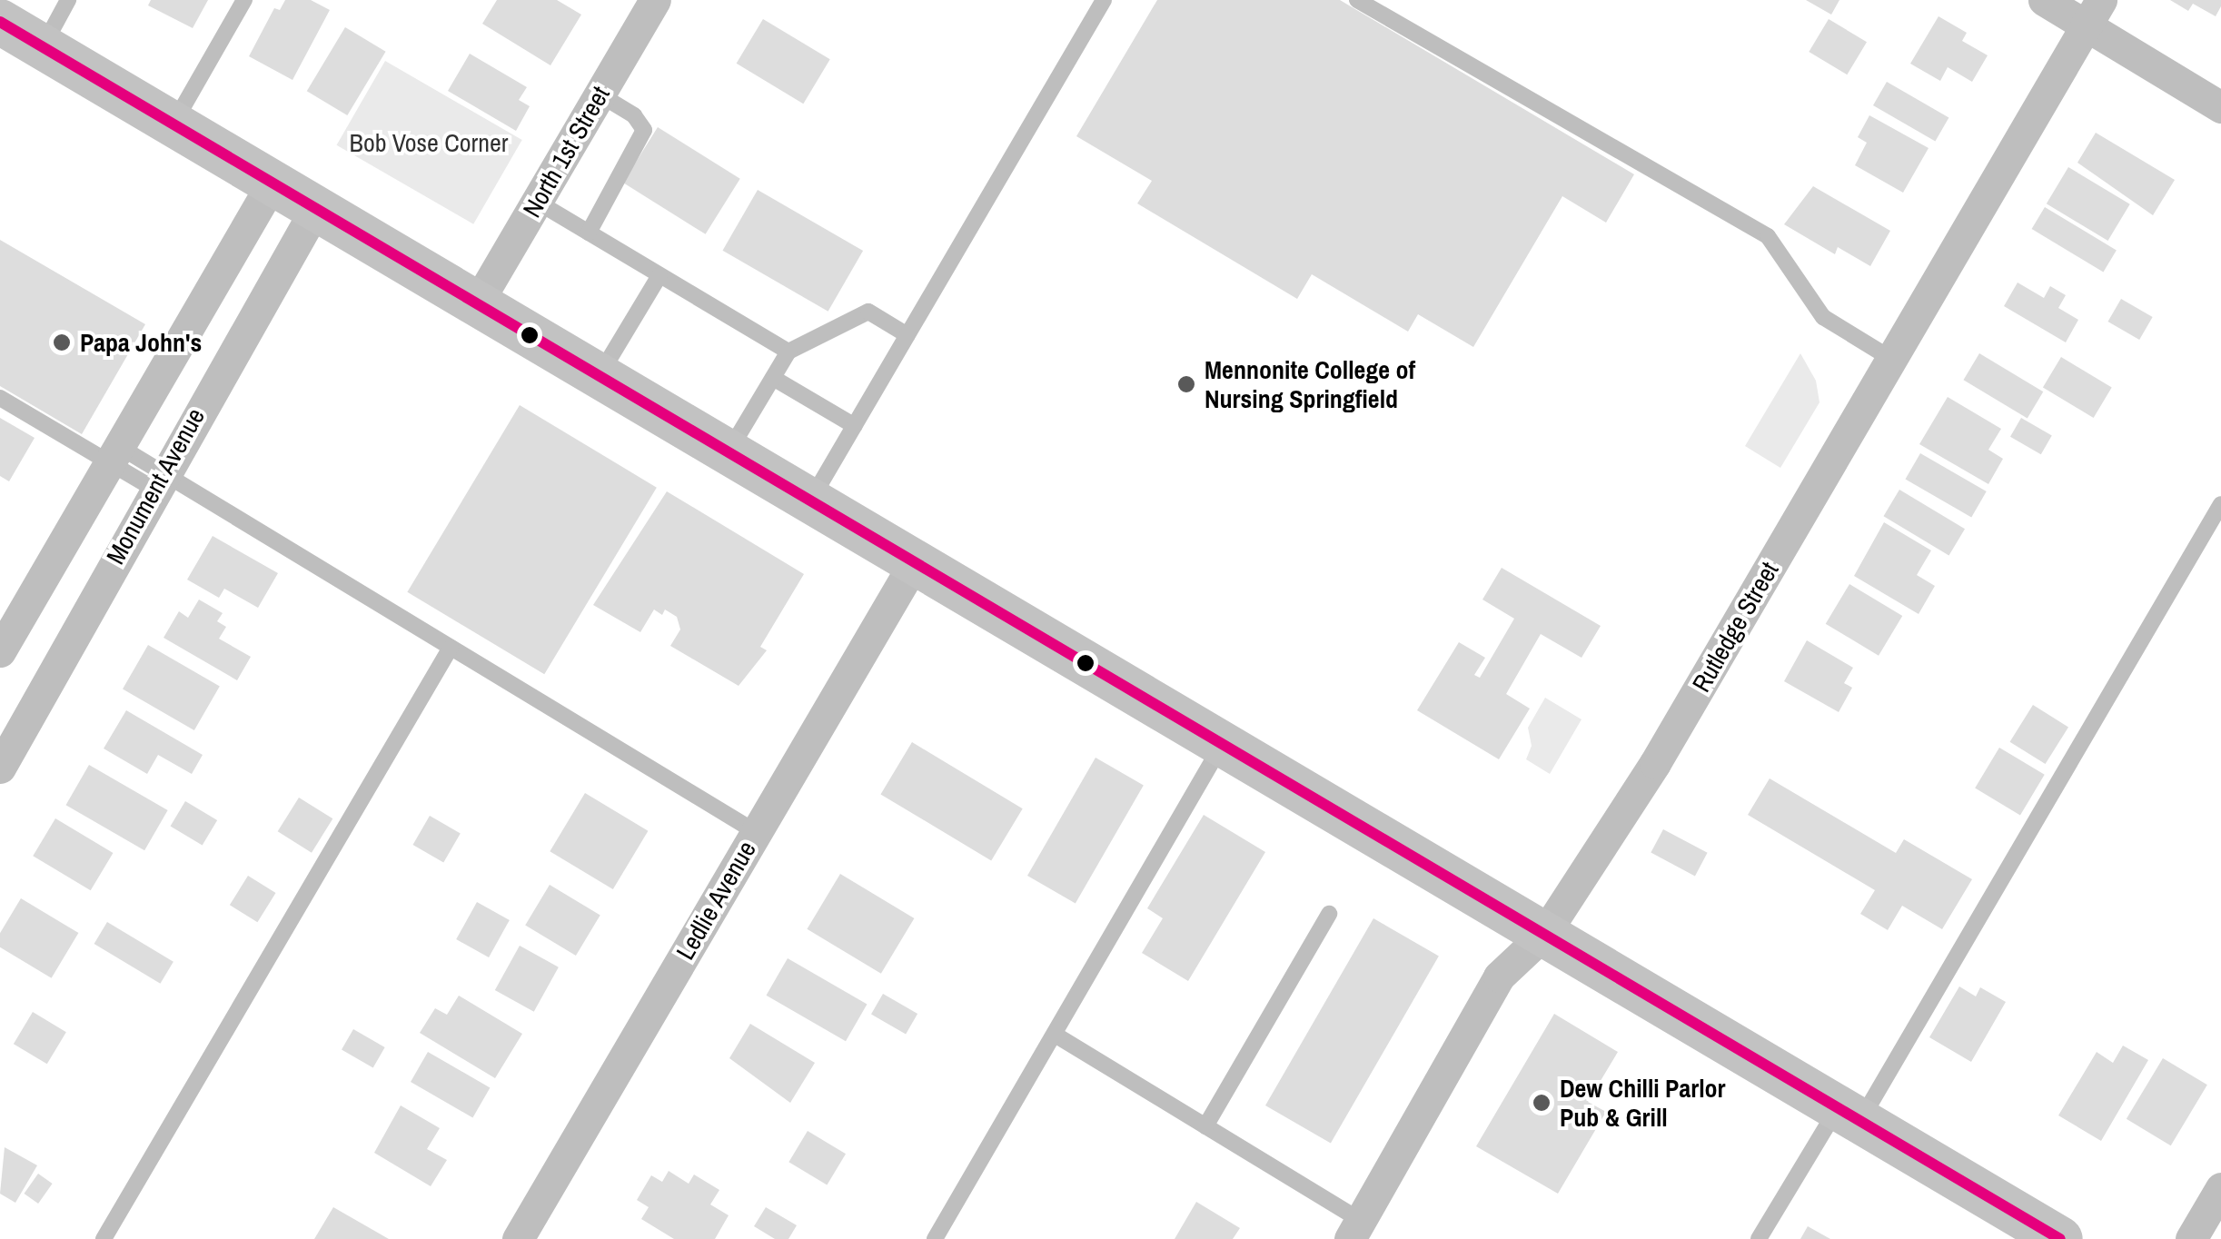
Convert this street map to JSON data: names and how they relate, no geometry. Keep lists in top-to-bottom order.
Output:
{
  "streets": {
    "street": [
      "North 1st Street",
      "Monument Avenue",
      "Rutledge Street",
      "Ledlie Avenue"
    ]
  },
  "parks": ["Bob Vose Corner"],
  "places": ["Papa John's", "Mennonite College of Nursing Springfield", "Dew Chilli Parlor Pub & Grill"]
}
